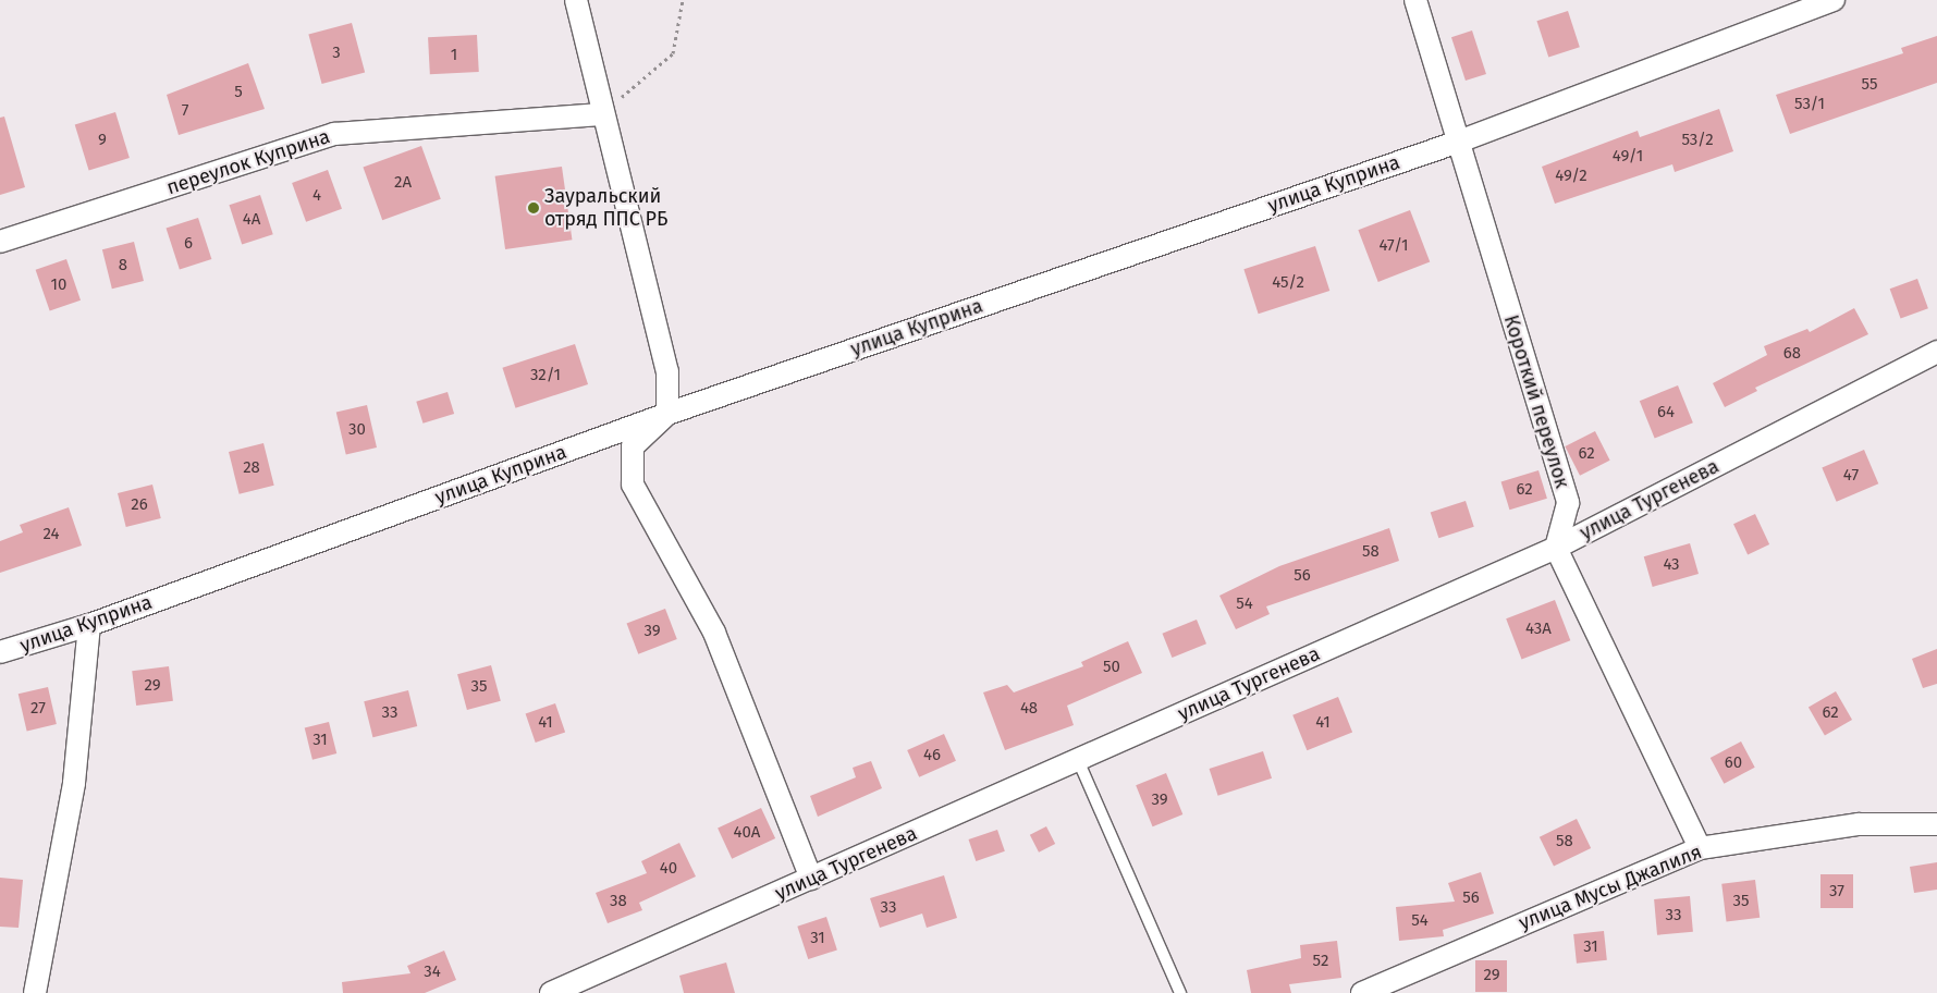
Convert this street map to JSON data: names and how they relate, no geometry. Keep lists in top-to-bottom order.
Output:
{
  "streets": {
    "street": [
      "переулок Куприна",
      "улица Куприна",
      "Короткий переулок",
      "улица Тургенева",
      "улица Мусы Джалиля"
    ]
  },
  "crossings": [
    ["улица Куприна", "Короткий переулок"],
    ["Короткий переулок", "улица Тургенева"]
  ],
  "places": ["Зауральский отряд ППС РБ"],
  "house_numbers": [
    "3",
    "1",
    "55",
    "5",
    "53/1",
    "7",
    "9",
    "53/2",
    "49/1",
    "49/2",
    "2А",
    "4",
    "4А",
    "6",
    "47/1",
    "8",
    "45/2",
    "10",
    "68",
    "32/1",
    "64",
    "30",
    "62",
    "28",
    "47",
    "62",
    "26",
    "24",
    "58",
    "43",
    "56",
    "54",
    "43А",
    "39",
    "50",
    "29",
    "35",
    "27",
    "48",
    "33",
    "62",
    "41",
    "41",
    "31",
    "46",
    "60",
    "39",
    "40А",
    "58",
    "40",
    "37",
    "56",
    "38",
    "35",
    "33",
    "33",
    "54",
    "31",
    "31",
    "52",
    "34",
    "29"
  ]
}
